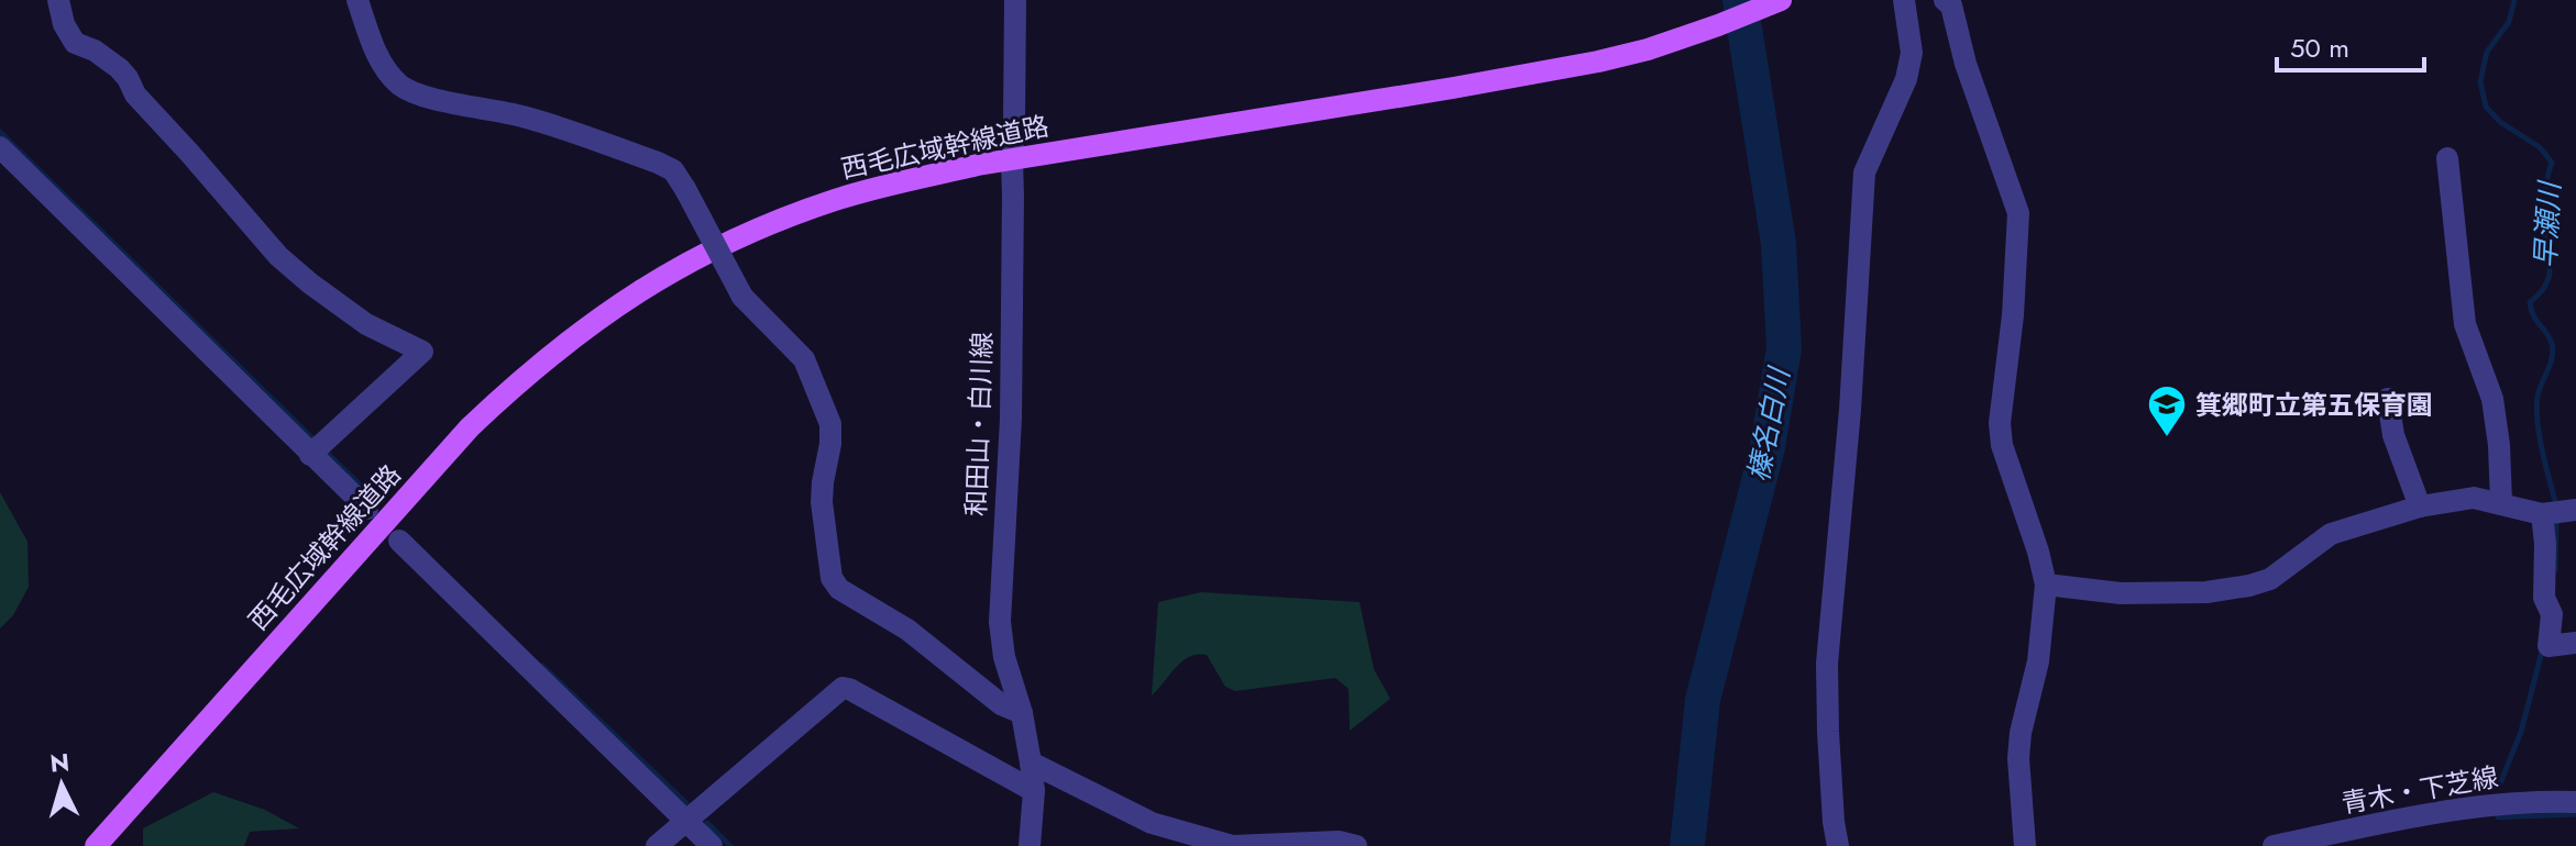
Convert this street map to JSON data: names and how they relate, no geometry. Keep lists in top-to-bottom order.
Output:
{
  "streets": {
    "main road": ["西毛広域幹線道路"],
    "street": ["和田山・白川線", "青木・下芝線"]
  },
  "crossings": [
    ["西毛広域幹線道路", "和田山・白川線"]
  ],
  "water": ["早瀬川", "榛名白川"],
  "places": {
    "school or university": ["箕郷町立第五保育園"]
  },
  "scale_bar": "50 m",
  "north": "top"
}
